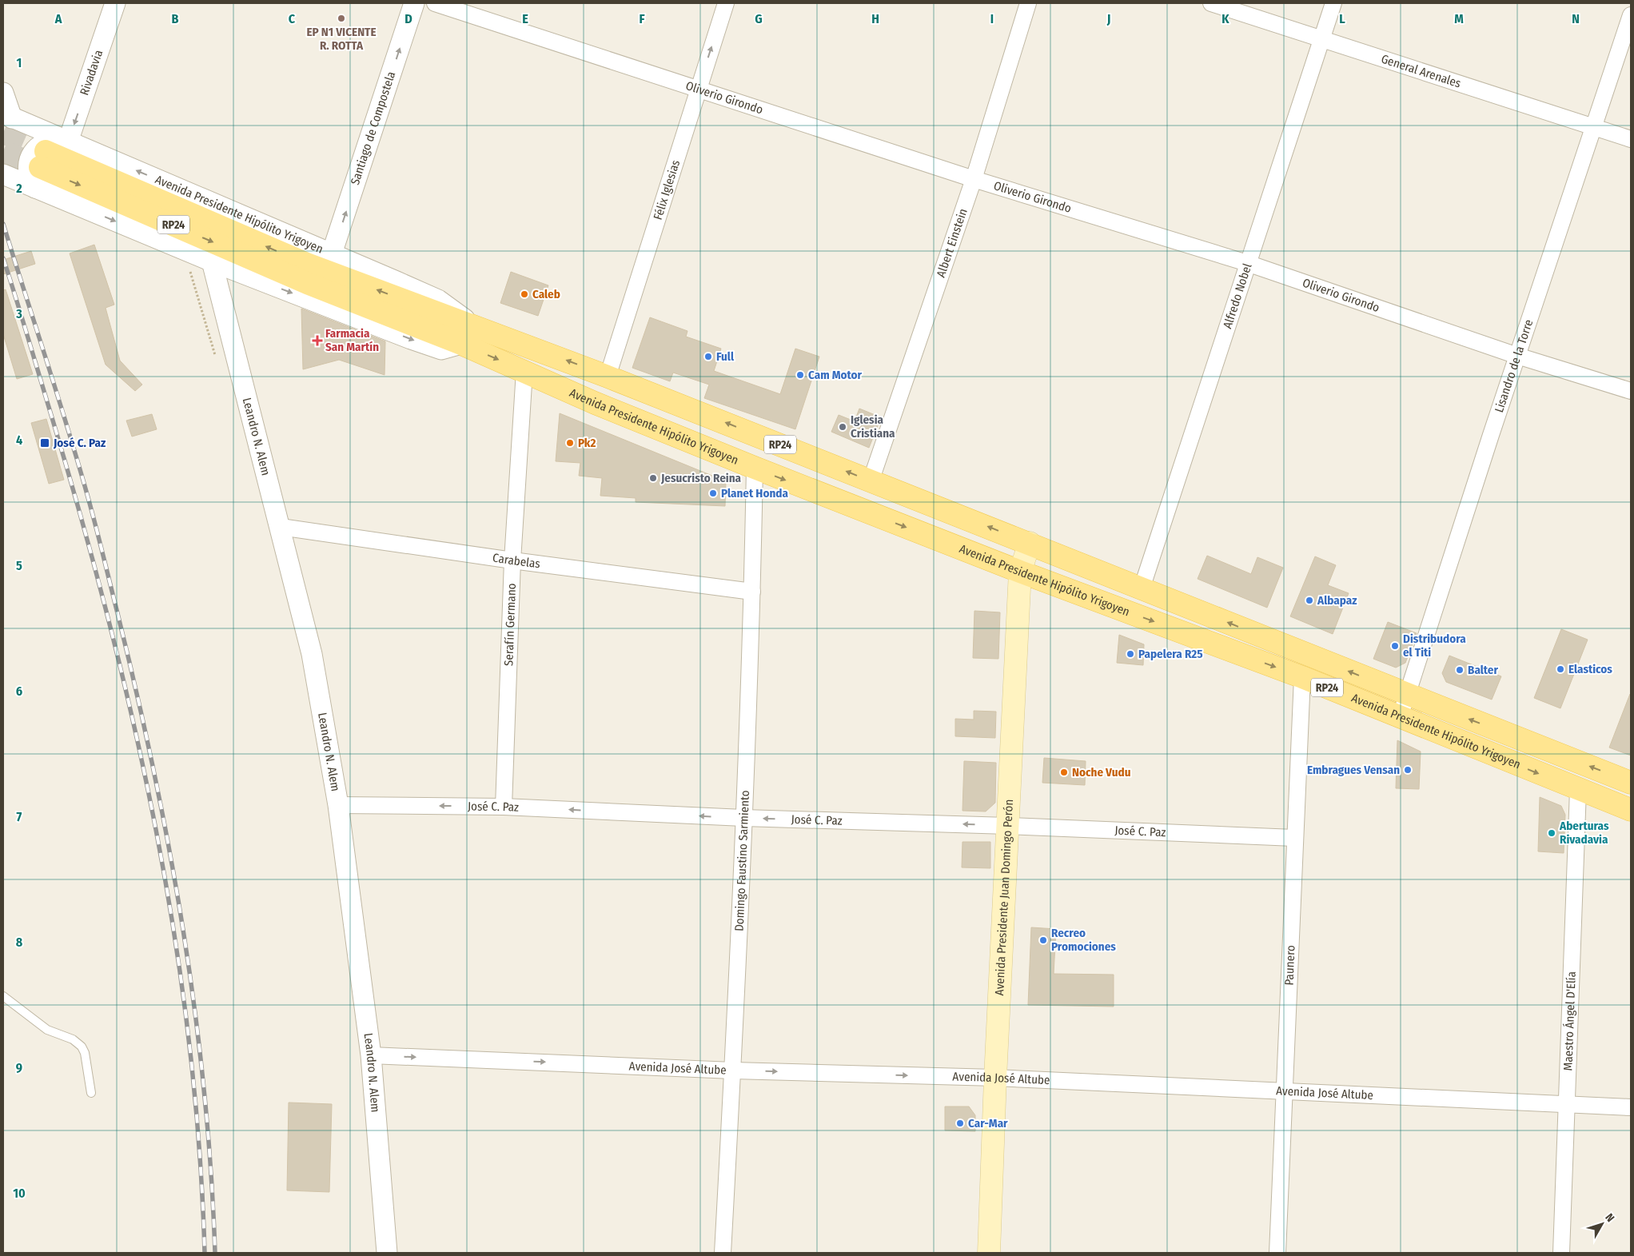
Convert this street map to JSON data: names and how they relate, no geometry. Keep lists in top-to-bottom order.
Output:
{
  "streets": {
    "main road": ["Avenida Presidente Hipólito Yrigoyen", "RP24", "Avenida Presidente Juan Domingo Perón"],
    "street": [
      "General Arenales",
      "Rivadavia",
      "Oliverio Girondo",
      "Santiago de Compostela",
      "Félix Iglesias",
      "Albert Einstein",
      "Alfredo Nobel",
      "Lisandro de la Torre",
      "Leandro N. Alem",
      "Carabelas",
      "Serafín Germano",
      "José C. Paz",
      "Domingo Faustino Sarmiento",
      "Paunero",
      "Maestro Ángel D'Elía",
      "Avenida José Altube"
    ]
  },
  "crossings": [
    ["General Arenales", "Alfredo Nobel"],
    ["General Arenales", "Lisandro de la Torre"],
    ["Rivadavia", "Avenida Presidente Hipólito Yrigoyen"],
    ["Oliverio Girondo", "Félix Iglesias"],
    ["Oliverio Girondo", "Albert Einstein"],
    ["Oliverio Girondo", "Alfredo Nobel"],
    ["Oliverio Girondo", "Lisandro de la Torre"],
    ["Santiago de Compostela", "Avenida Presidente Hipólito Yrigoyen"],
    ["Félix Iglesias", "Avenida Presidente Hipólito Yrigoyen"],
    ["Avenida Presidente Hipólito Yrigoyen", "Albert Einstein"],
    ["Avenida Presidente Hipólito Yrigoyen", "Alfredo Nobel"],
    ["Avenida Presidente Hipólito Yrigoyen", "Lisandro de la Torre"],
    ["Avenida Presidente Hipólito Yrigoyen", "Leandro N. Alem"],
    ["Avenida Presidente Hipólito Yrigoyen", "Serafín Germano"],
    ["Avenida Presidente Hipólito Yrigoyen", "Domingo Faustino Sarmiento"],
    ["Avenida Presidente Hipólito Yrigoyen", "Avenida Presidente Juan Domingo Perón"],
    ["Avenida Presidente Hipólito Yrigoyen", "Paunero"],
    ["Avenida Presidente Hipólito Yrigoyen", "Maestro Ángel D'Elía"],
    ["Leandro N. Alem", "Carabelas"],
    ["Leandro N. Alem", "José C. Paz"],
    ["Leandro N. Alem", "Avenida José Altube"],
    ["Carabelas", "Serafín Germano"],
    ["Carabelas", "Domingo Faustino Sarmiento"],
    ["Serafín Germano", "José C. Paz"],
    ["José C. Paz", "Domingo Faustino Sarmiento"],
    ["José C. Paz", "Avenida Presidente Juan Domingo Perón"],
    ["José C. Paz", "Paunero"],
    ["Domingo Faustino Sarmiento", "Avenida José Altube"],
    ["Avenida Presidente Juan Domingo Perón", "Avenida José Altube"],
    ["Paunero", "Avenida José Altube"],
    ["Maestro Ángel D'Elía", "Avenida José Altube"]
  ],
  "one_way": [
    "Rivadavia",
    "Santiago de Compostela",
    "José C. Paz",
    "Avenida José Altube"
  ],
  "places": {
    "other": [
      "EP N1 VICENTE R. ROTTA",
      "Caleb",
      "Full",
      "Cam Motor",
      "Iglesia Cristiana",
      "Pk2",
      "Jesucristo Reina",
      "Planet Honda",
      "Albapaz",
      "Distribudora el Titi",
      "Papelera R25",
      "Elasticos",
      "Balter",
      "Embragues Vensan",
      "Noche Vudu",
      "Aberturas Rivadavia",
      "Recreo Promociones",
      "Car-Mar"
    ],
    "health": ["Farmacia San Martín"],
    "transit": ["José C. Paz"]
  },
  "north": "top right",
  "grid": {
    "columns": [
      "A",
      "B",
      "C",
      "D",
      "E",
      "F",
      "G",
      "H",
      "I",
      "J",
      "K",
      "L",
      "M",
      "N"
    ],
    "rows": [
      "1",
      "2",
      "3",
      "4",
      "5",
      "6",
      "7",
      "8",
      "9",
      "10"
    ]
  }
}
